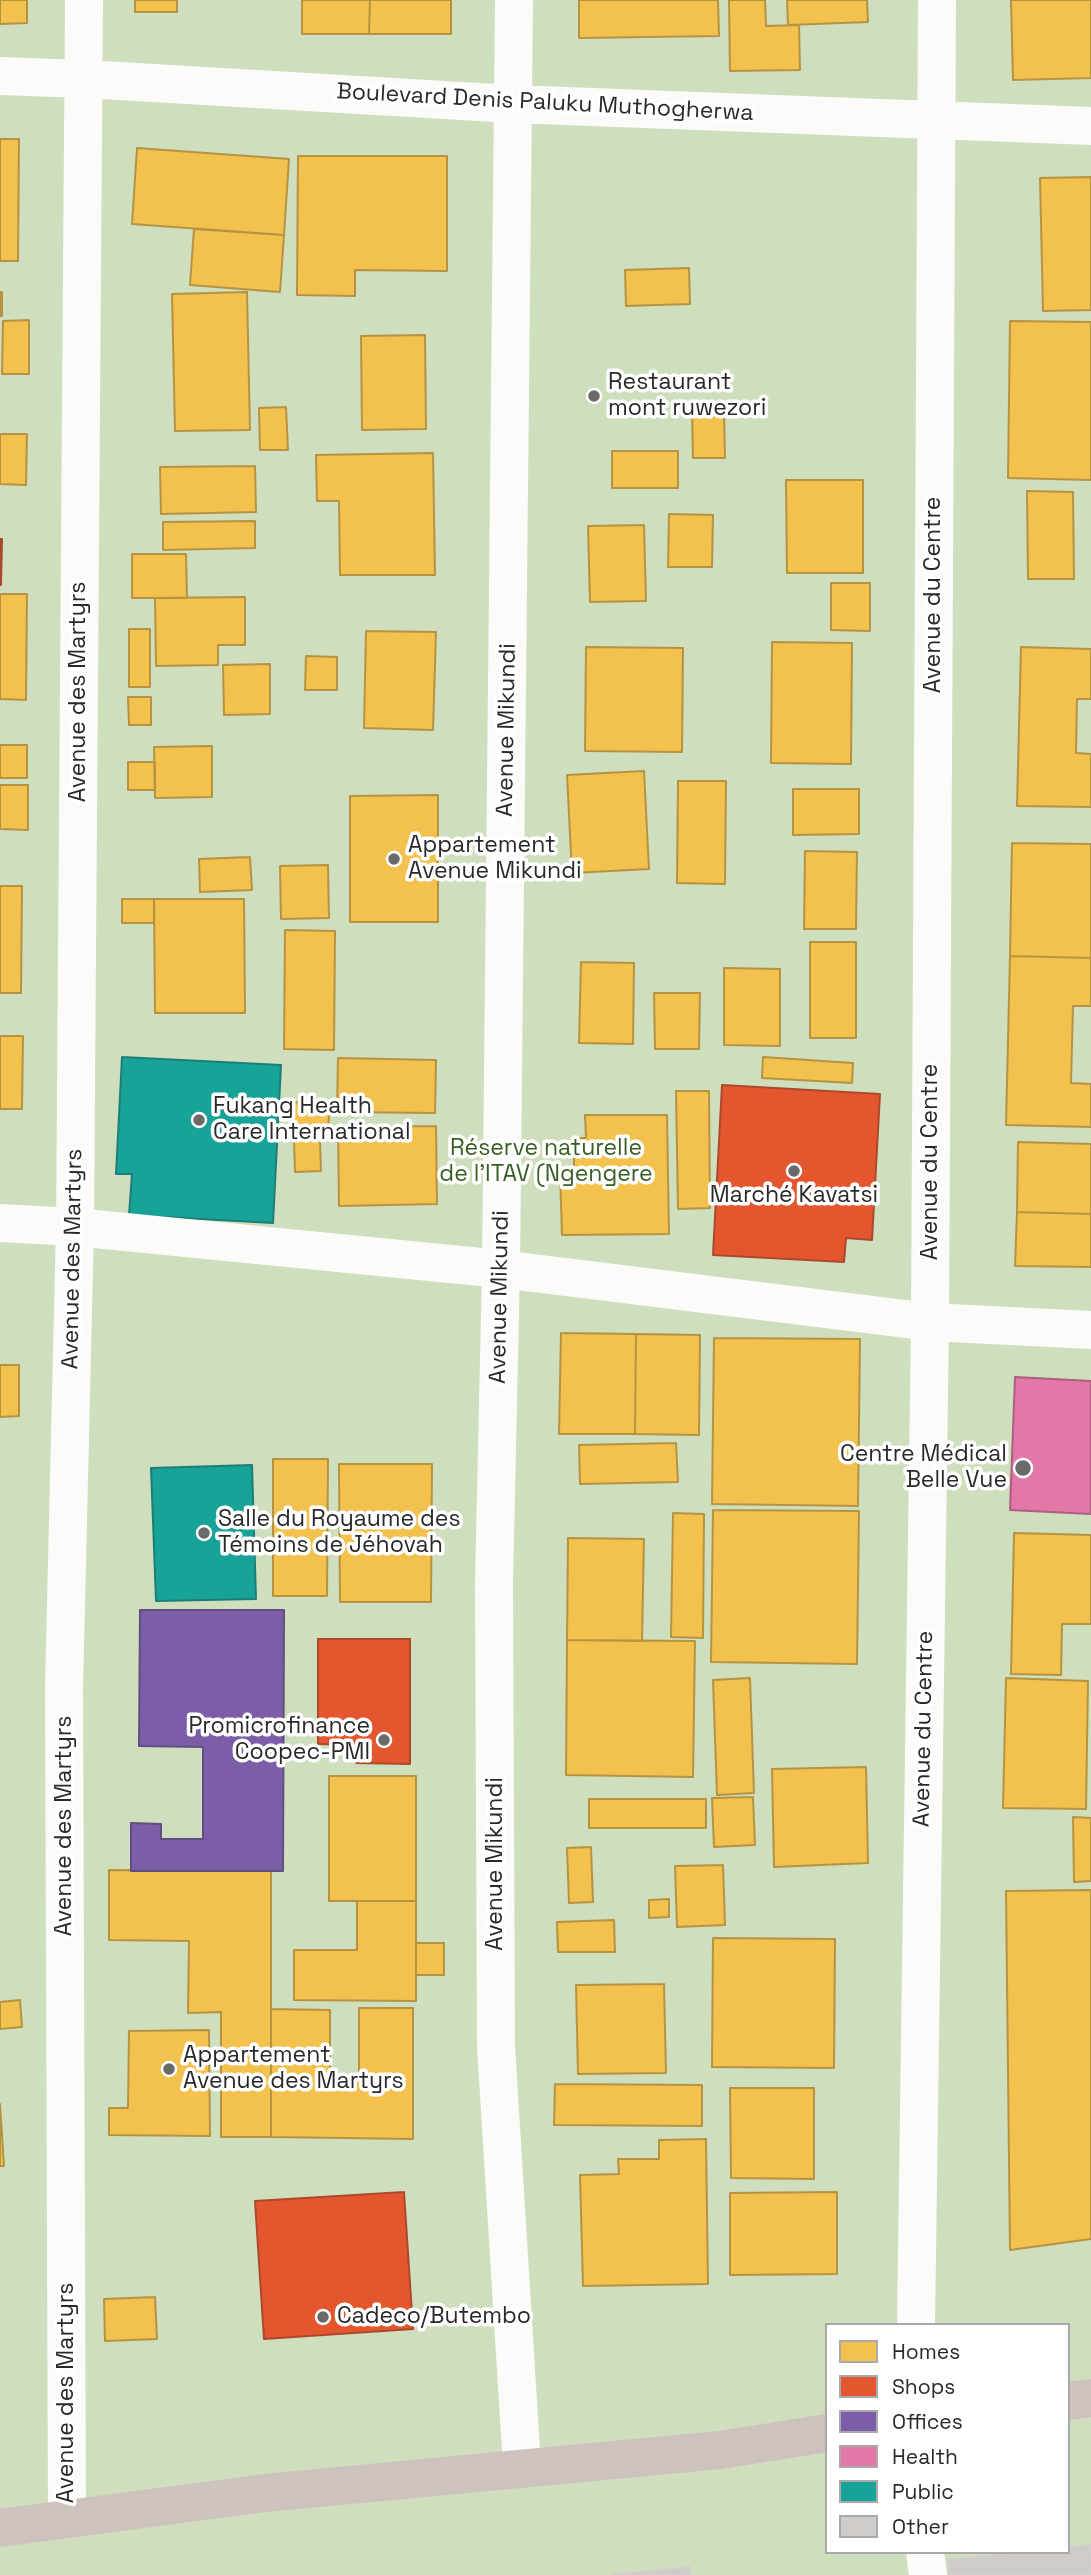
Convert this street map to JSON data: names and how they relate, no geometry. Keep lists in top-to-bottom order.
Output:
{
  "streets": {
    "street": [
      "Boulevard Denis Paluku Muthogherwa",
      "Avenue du Centre",
      "Avenue des Martyrs",
      "Avenue Mikundi"
    ]
  },
  "crossings": [
    ["Boulevard Denis Paluku Muthogherwa", "Avenue du Centre"],
    ["Boulevard Denis Paluku Muthogherwa", "Avenue des Martyrs"],
    ["Boulevard Denis Paluku Muthogherwa", "Avenue Mikundi"]
  ],
  "parks": ["Réserve naturelle de l'ITAV (Ngengere"],
  "places": [
    "Restaurant mont ruwezori",
    "Appartement Avenue Mikundi",
    "Fukang Health Care International",
    "Marché Kavatsi",
    "Centre Médical Belle Vue",
    "Salle du Royaume des Témoins de Jéhovah",
    "Promicrofinance Coopec-PMI",
    "Appartement Avenue des Martyrs",
    "Cadeco/Butembo"
  ],
  "legend": [
    "Homes",
    "Shops",
    "Offices",
    "Health",
    "Public",
    "Other"
  ]
}
